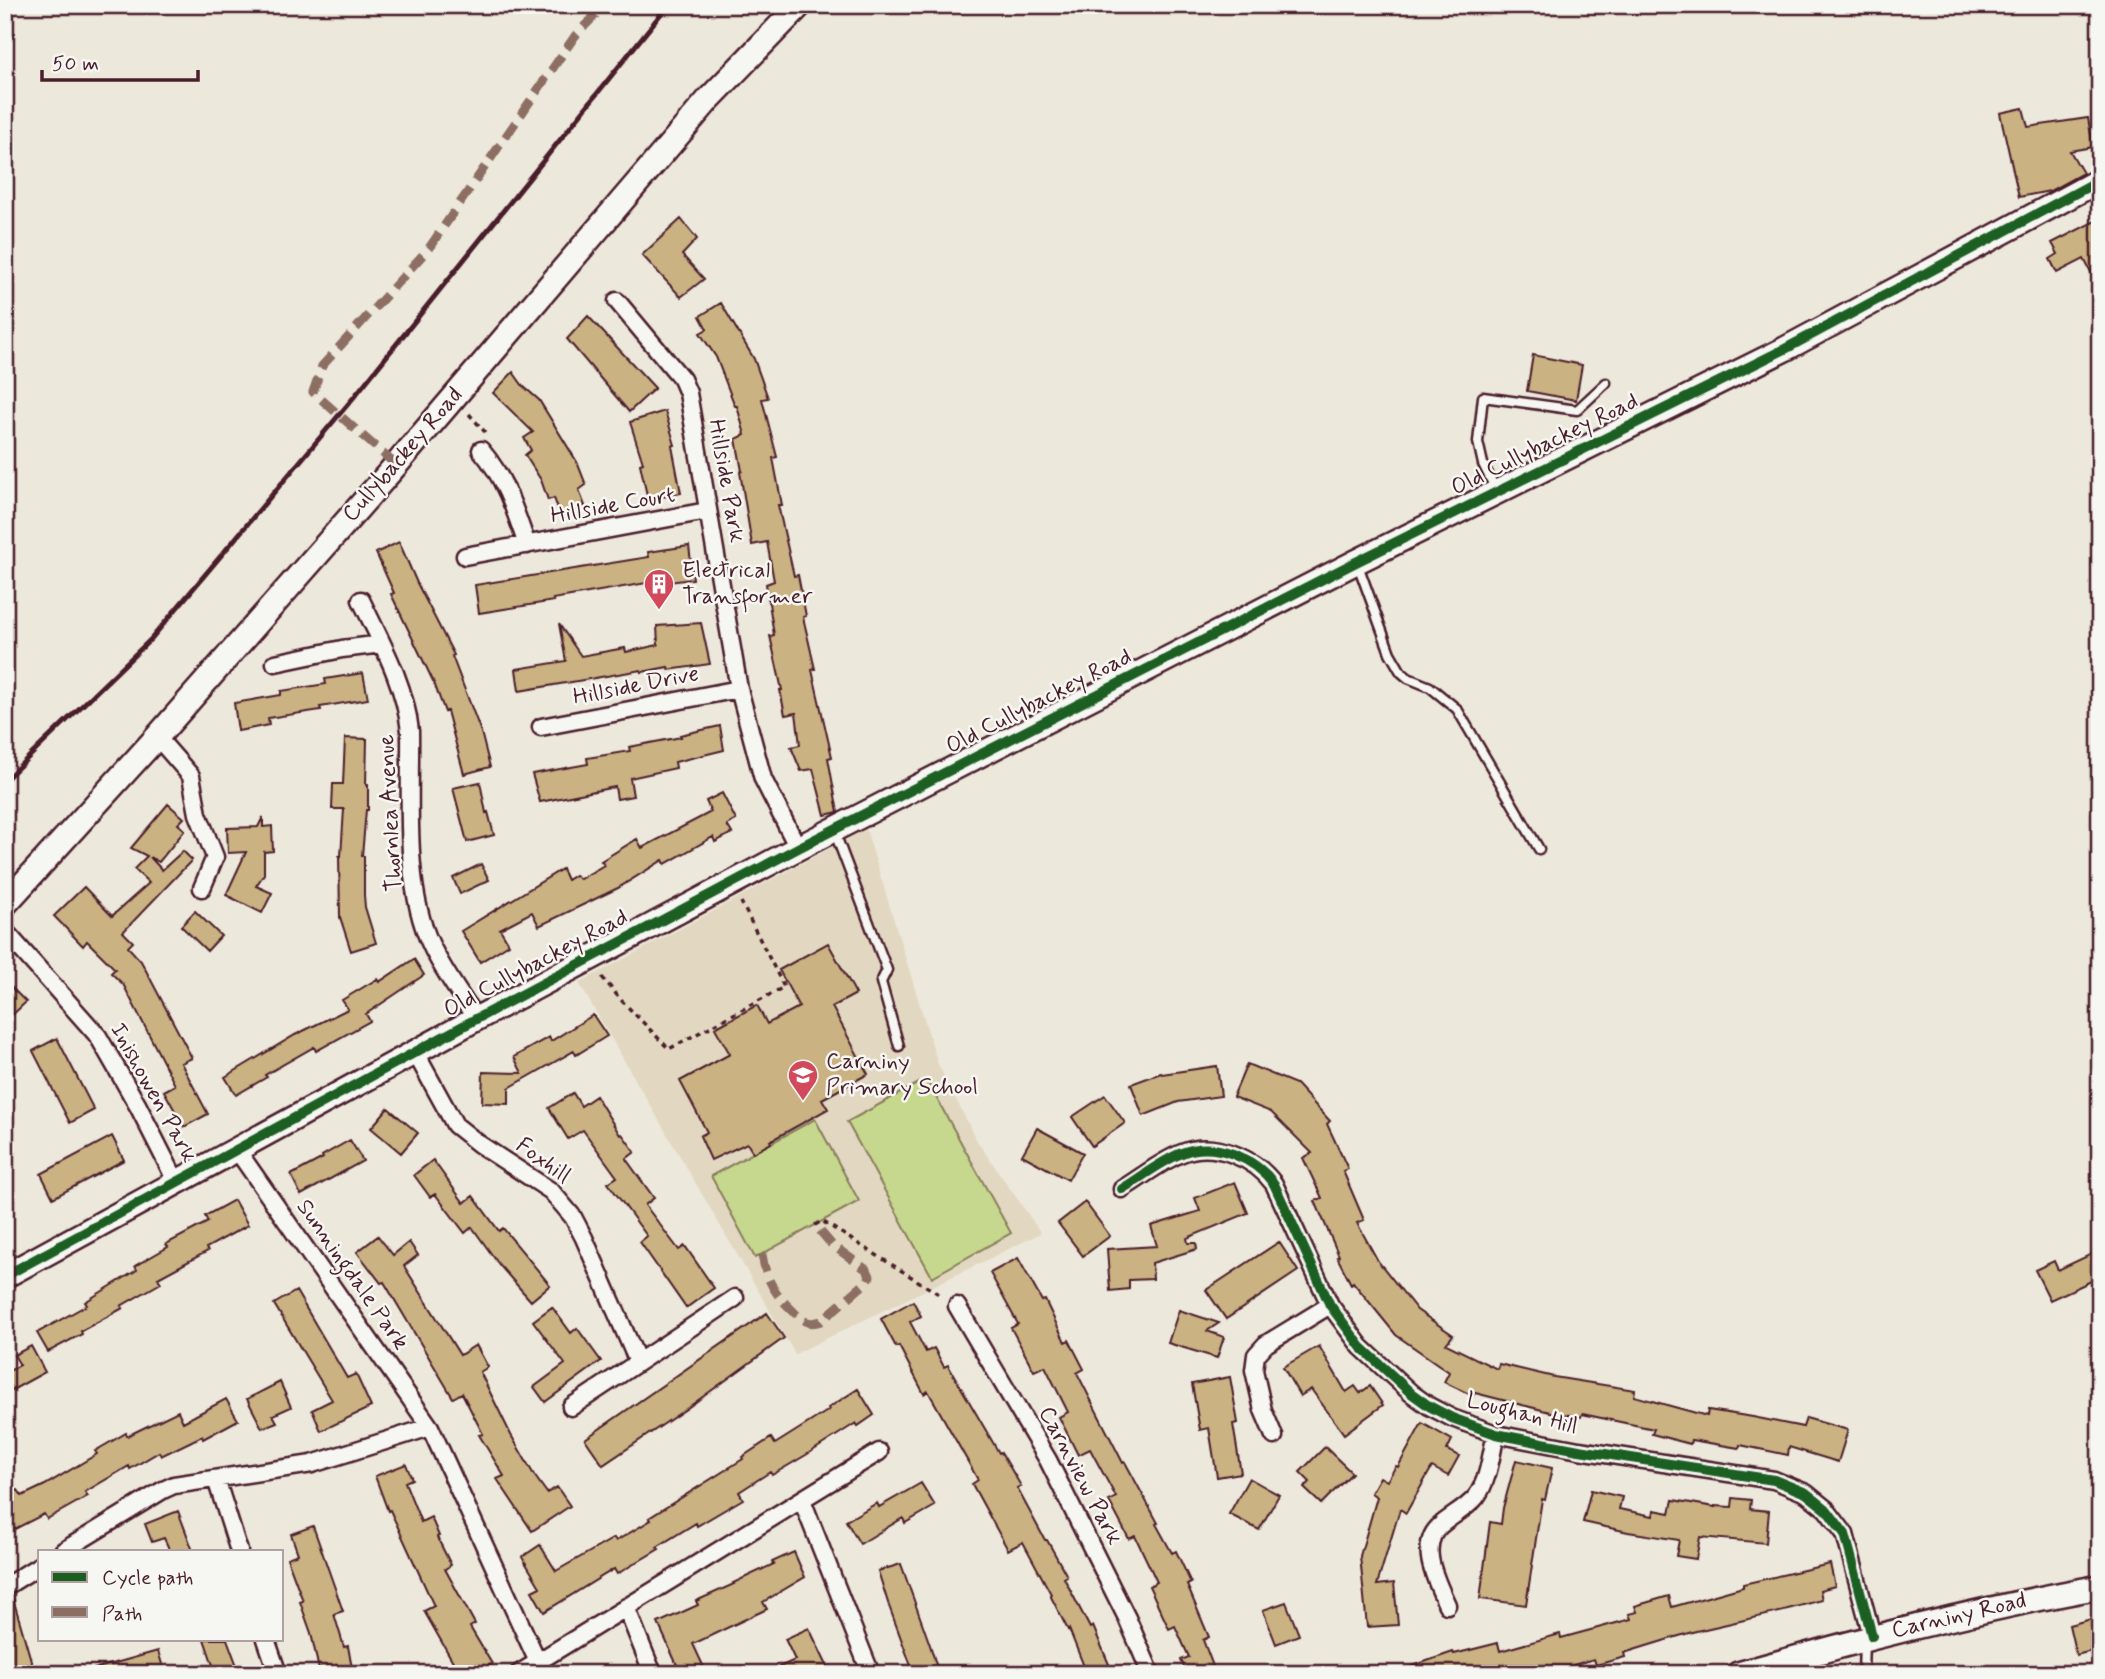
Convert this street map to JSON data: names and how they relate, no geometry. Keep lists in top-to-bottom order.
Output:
{
  "streets": {
    "street": [
      "Old Cullybackey Road",
      "Cullybackey Road",
      "Hillside Park",
      "Hillside Court",
      "Hillside Drive",
      "Thornlea Avenue",
      "Inishowen Park",
      "Foxhill",
      "Sunningdale Park",
      "Loughan Hill",
      "Carnview Park",
      "Carniny Road"
    ]
  },
  "crossings": [
    ["Old Cullybackey Road", "Hillside Park"],
    ["Old Cullybackey Road", "Thornlea Avenue"],
    ["Old Cullybackey Road", "Inishowen Park"],
    ["Old Cullybackey Road", "Foxhill"],
    ["Old Cullybackey Road", "Sunningdale Park"],
    ["Hillside Park", "Hillside Court"],
    ["Hillside Park", "Hillside Drive"],
    ["Loughan Hill", "Carniny Road"]
  ],
  "places": {
    "building": ["Electrical Transformer"],
    "school or university": ["Carniny Primary School"]
  },
  "legend": ["Cycle path", "Path"],
  "scale_bar": "50 m"
}
